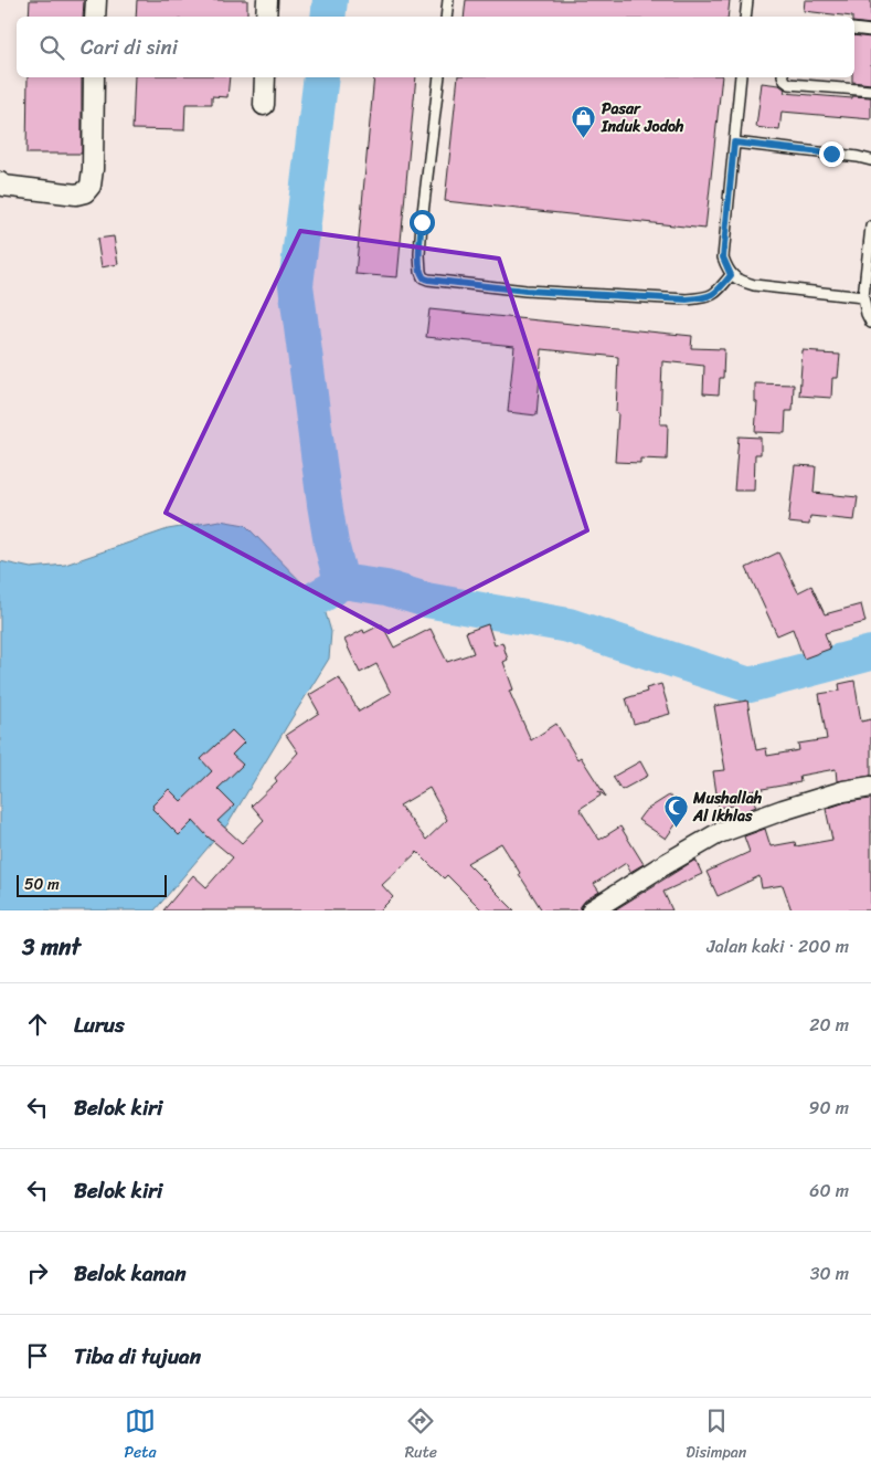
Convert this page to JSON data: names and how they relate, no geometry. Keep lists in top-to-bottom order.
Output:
{
  "places": {
    "shop": ["Pasar Induk Jodoh"],
    "mosque": ["Mushallah Al Ikhlas"]
  },
  "scale_bar": "50 m",
  "page": {
    "search": "Cari di sini",
    "scale": "50 m",
    "heading": ["3 mnt", "Jalan kaki · 200 m"],
    "list": [
      ["Lurus", "20 m"],
      ["Belok kiri", "90 m"],
      ["Belok kiri", "60 m"],
      ["Belok kanan", "30 m"],
      "Tiba di tujuan"
    ],
    "nav": ["Peta", "Rute", "Disimpan"]
  }
}
